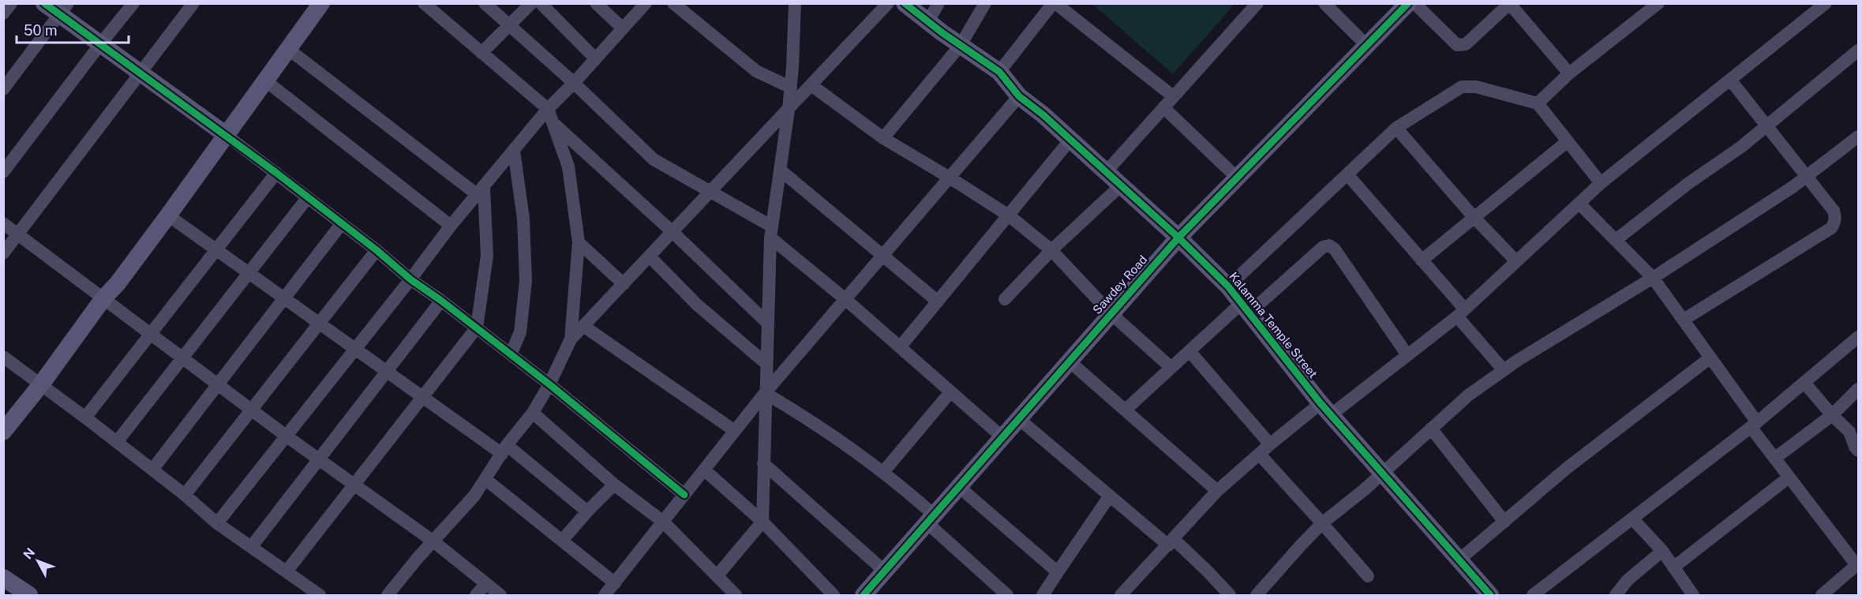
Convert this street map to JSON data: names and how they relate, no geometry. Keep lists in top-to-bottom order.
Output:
{
  "streets": {
    "street": ["Sawdey Road", "Kalamma Temple Street"]
  },
  "crossings": [
    ["Sawdey Road", "Kalamma Temple Street"]
  ],
  "scale_bar": "50 m",
  "north": "top left"
}
